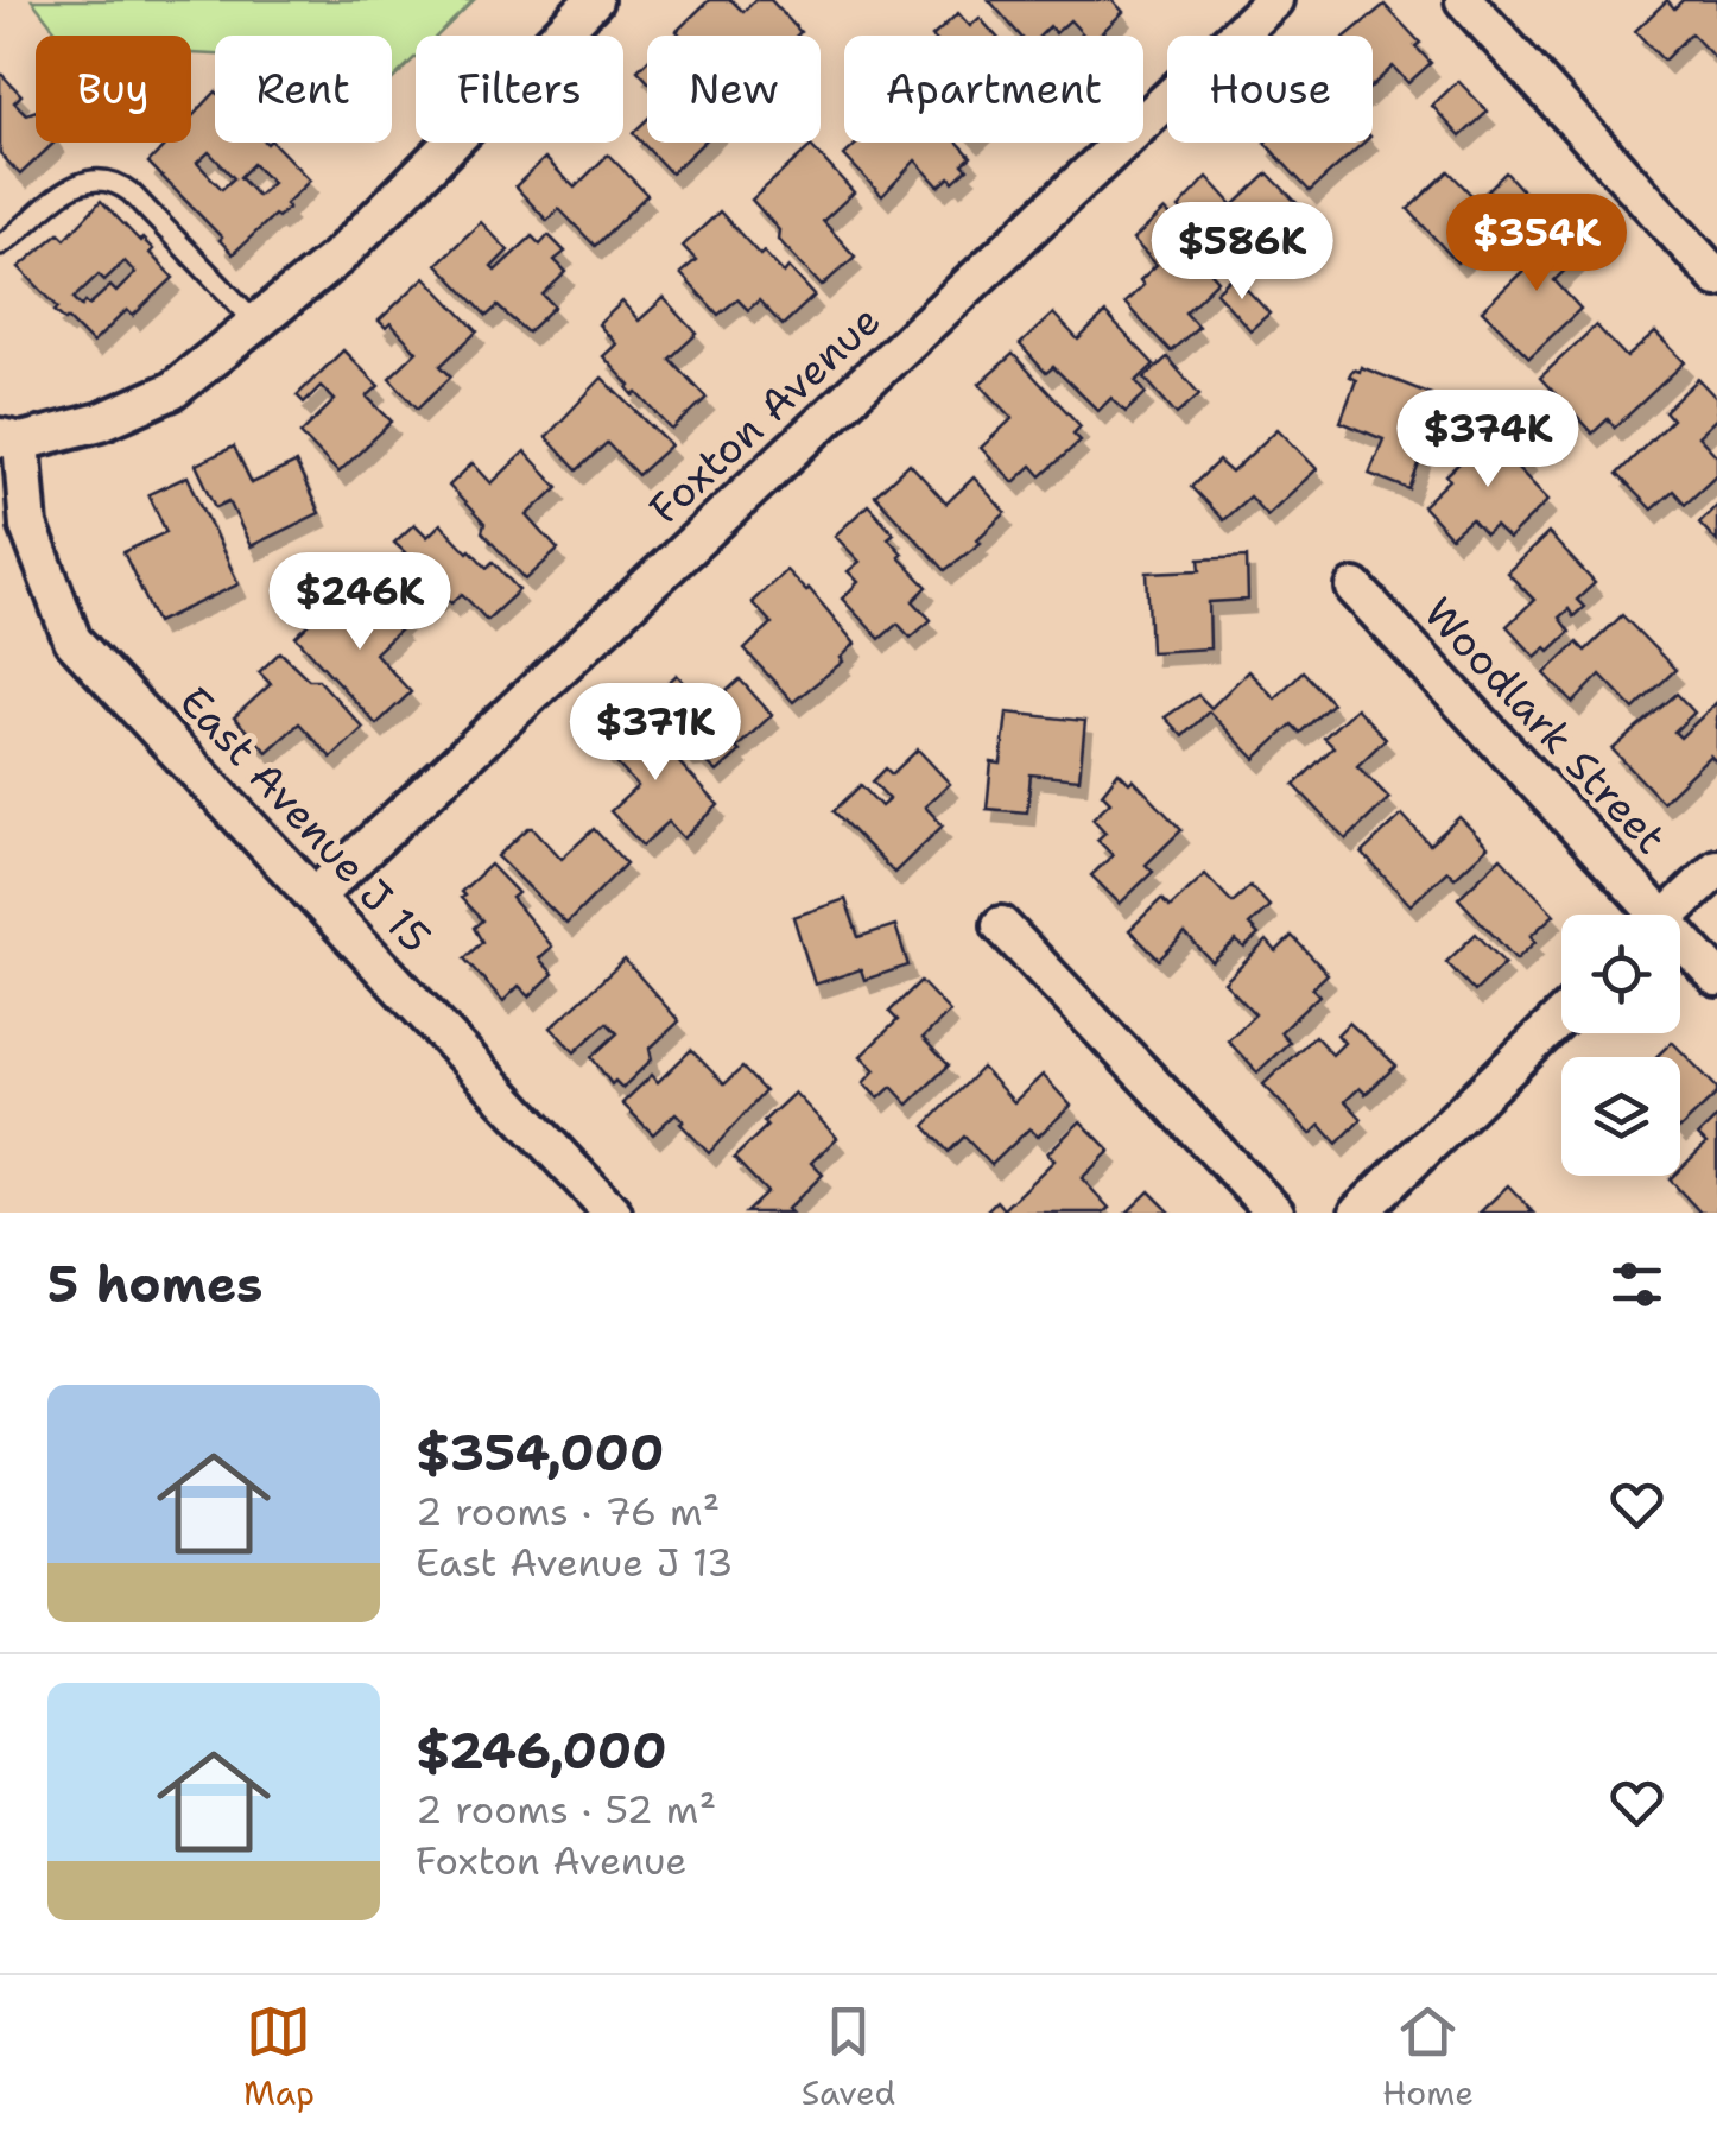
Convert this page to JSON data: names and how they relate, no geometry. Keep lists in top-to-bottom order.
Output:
{
  "streets": {
    "street": ["Foxton Avenue", "Woodlark Street", "East Avenue J 15"]
  },
  "crossings": [
    ["Foxton Avenue", "East Avenue J 15"]
  ],
  "page": {
    "chip": [
      "Buy",
      "Rent",
      "Filters",
      "New",
      "Apartment",
      "House"
    ],
    "price": [
      "$354K",
      "$586K",
      "$374K",
      "$246K",
      "$371K"
    ],
    "heading": "5 homes",
    "list": [
      {
        "name": "$354,000",
        "note": "2 rooms · 76 m² · East Avenue J 13"
      },
      {
        "name": "$246,000",
        "note": "2 rooms · 52 m² · Foxton Avenue"
      }
    ],
    "tabs": ["Map", "Saved", "Home"]
  }
}
